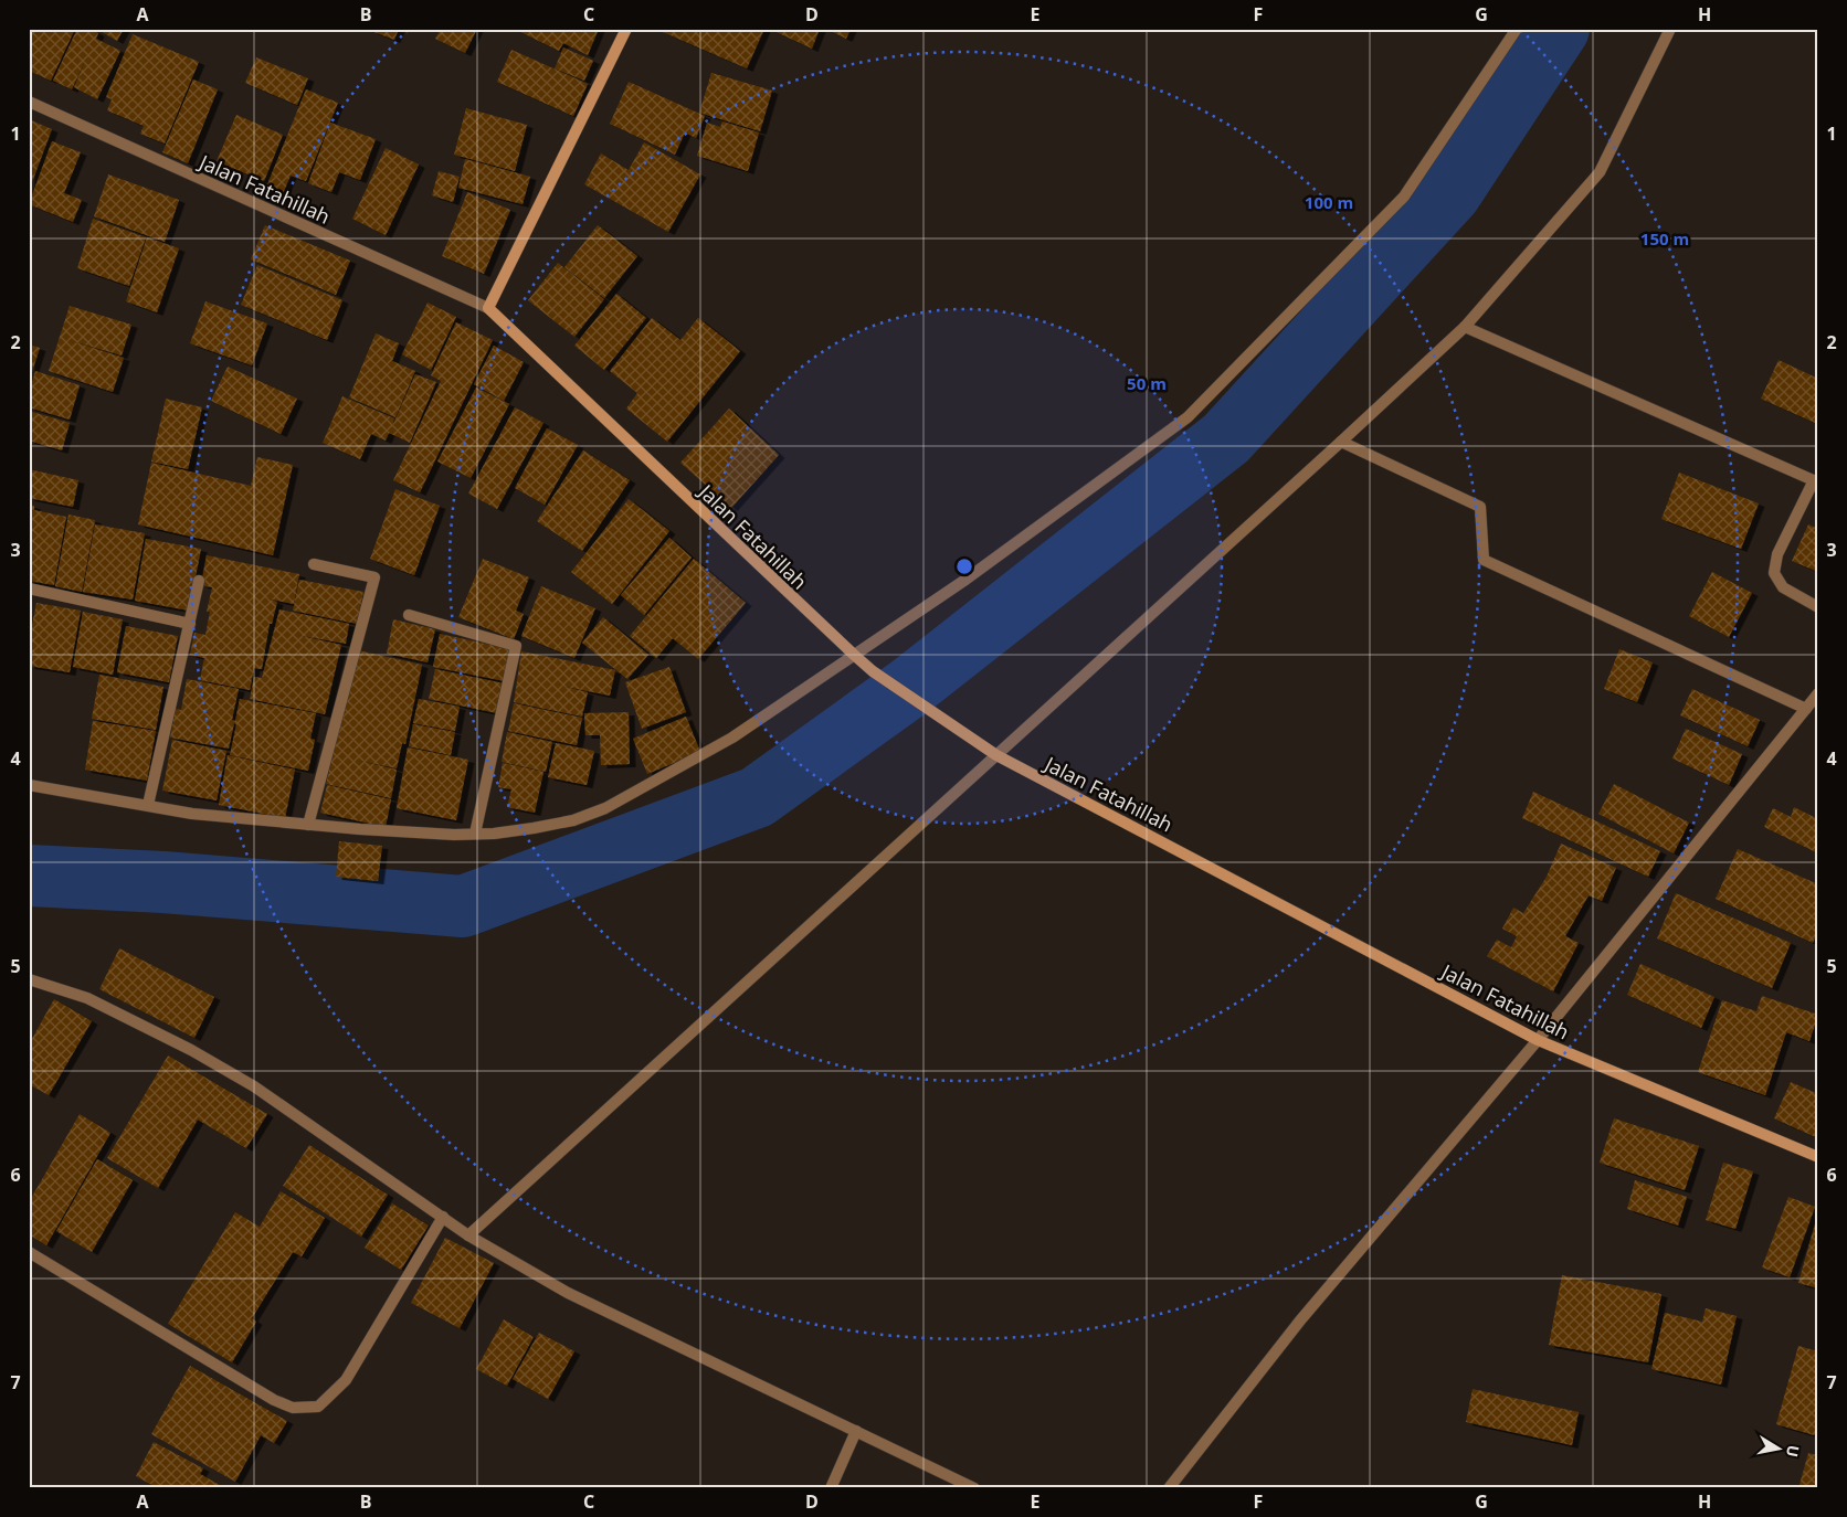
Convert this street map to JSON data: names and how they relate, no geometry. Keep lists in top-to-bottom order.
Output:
{
  "streets": {
    "street": ["Jalan Fatahillah"]
  },
  "north": "right",
  "grid": {
    "columns": [
      "A",
      "B",
      "C",
      "D",
      "E",
      "F",
      "G",
      "H"
    ],
    "rows": [
      "1",
      "2",
      "3",
      "4",
      "5",
      "6",
      "7"
    ]
  },
  "rings": ["100 m", "150 m", "50 m"]
}
